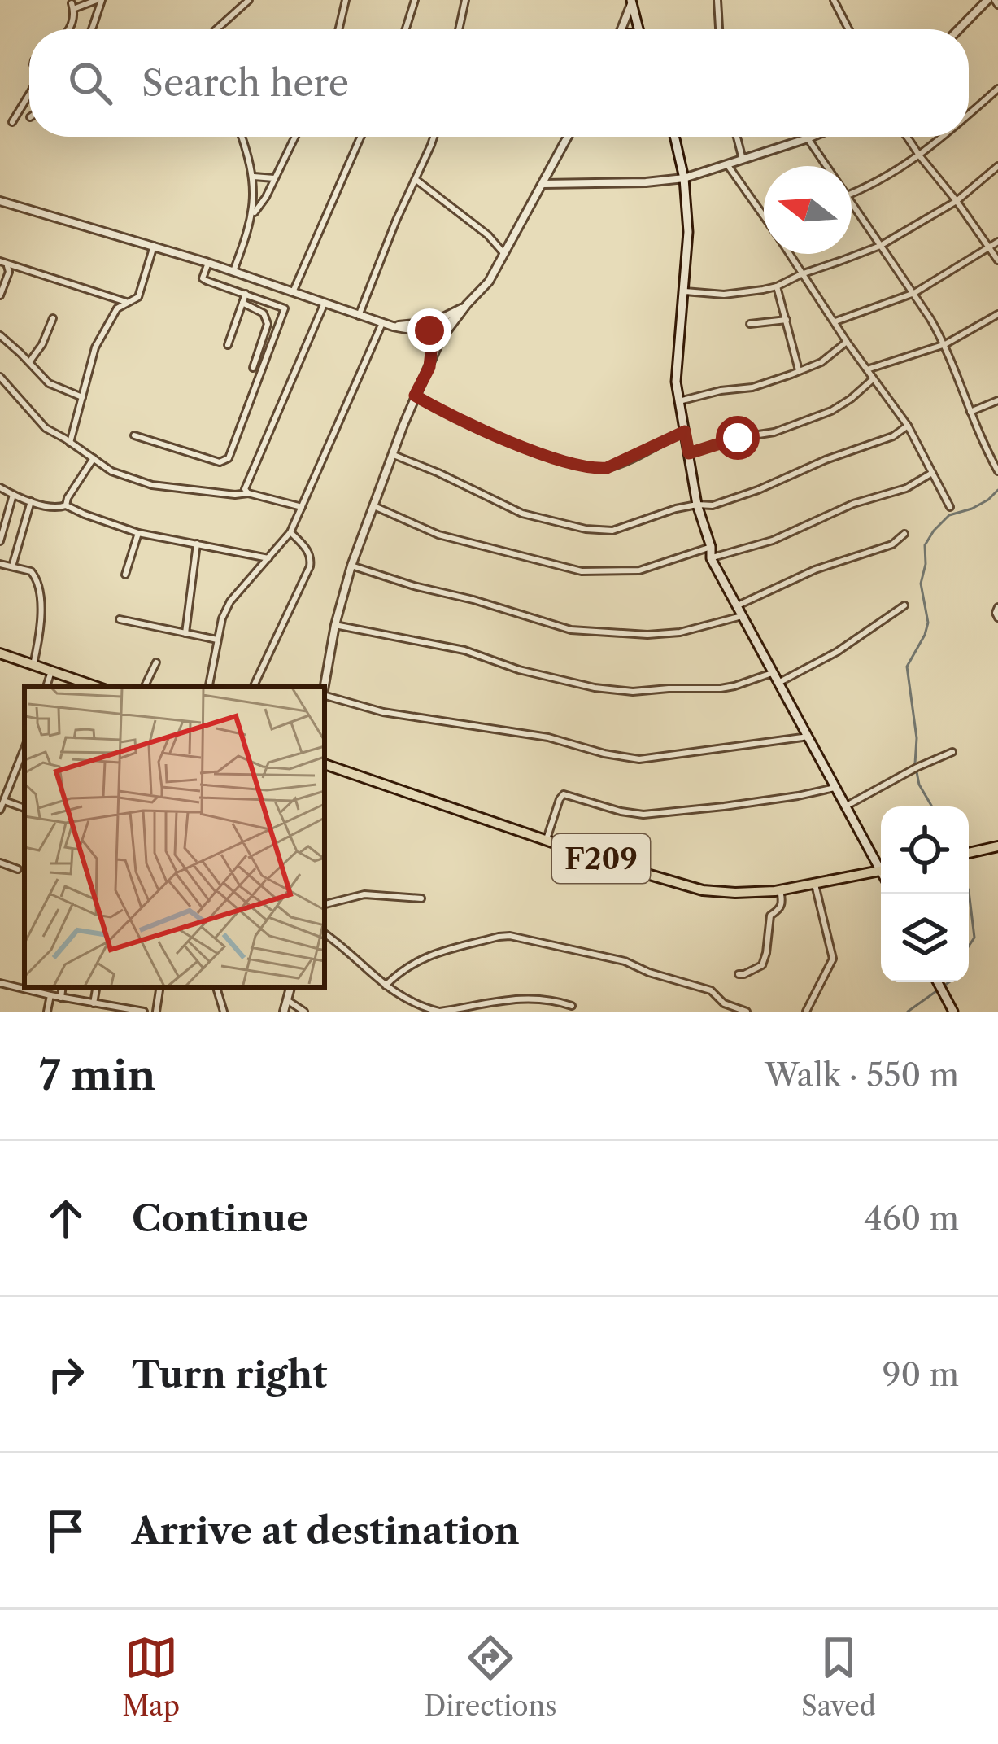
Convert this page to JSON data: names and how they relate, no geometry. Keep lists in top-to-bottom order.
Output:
{
  "streets": {
    "main road": ["F209"]
  },
  "north": "left",
  "page": {
    "search": "Search here",
    "heading": ["7 min", "Walk · 550 m"],
    "list": [
      ["Continue", "460 m"],
      ["Turn right", "90 m"],
      "Arrive at destination"
    ],
    "nav": ["Map", "Directions", "Saved"]
  }
}
